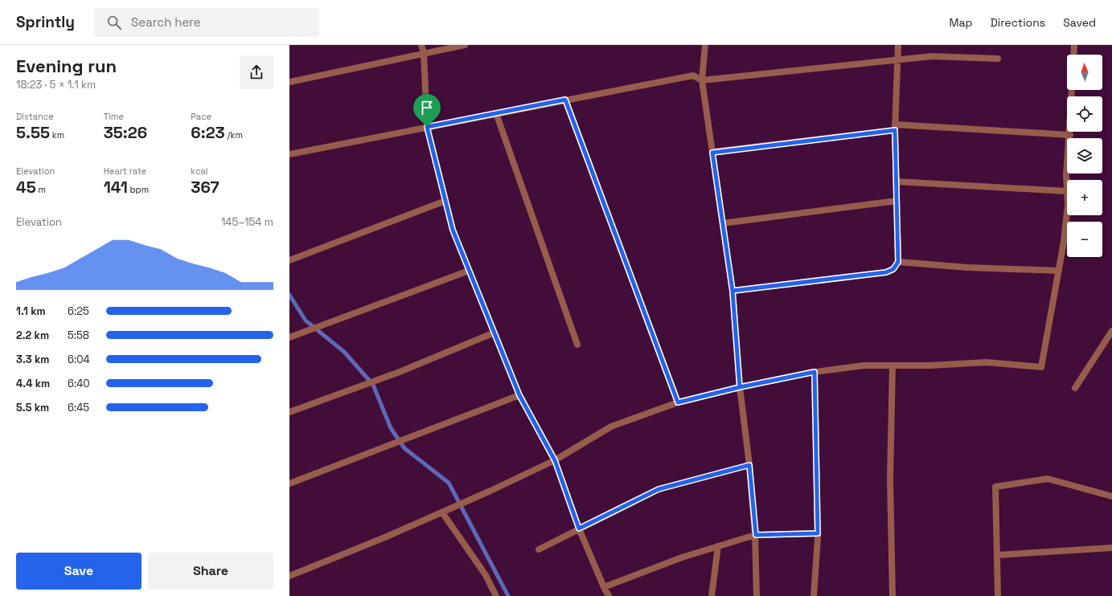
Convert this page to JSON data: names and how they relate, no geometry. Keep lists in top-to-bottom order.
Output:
{
  "north": "top",
  "page": {
    "header": "Sprintly",
    "search": "Search here",
    "nav": ["Map", "Directions", "Saved"],
    "heading": ["Evening run", "18:23 · 5 × 1.1 km"],
    "map_buttons": ["+", "−"],
    "stats": [
      ["Distance", "5.55 km"],
      ["Time", "35:26"],
      ["Pace", "6:23 /km"],
      ["Elevation", "45 m"],
      ["Heart rate", "141 bpm"],
      ["kcal", "367"]
    ],
    "chart": ["Elevation", "145–154 m"],
    "list": [
      {
        "name": "1.1 km",
        "note": "6:25"
      },
      {
        "name": "2.2 km",
        "note": "5:58"
      },
      {
        "name": "3.3 km",
        "note": "6:04"
      },
      {
        "name": "4.4 km",
        "note": "6:40"
      },
      {
        "name": "5.5 km",
        "note": "6:45"
      }
    ],
    "buttons": ["Save", "Share"]
  }
}
